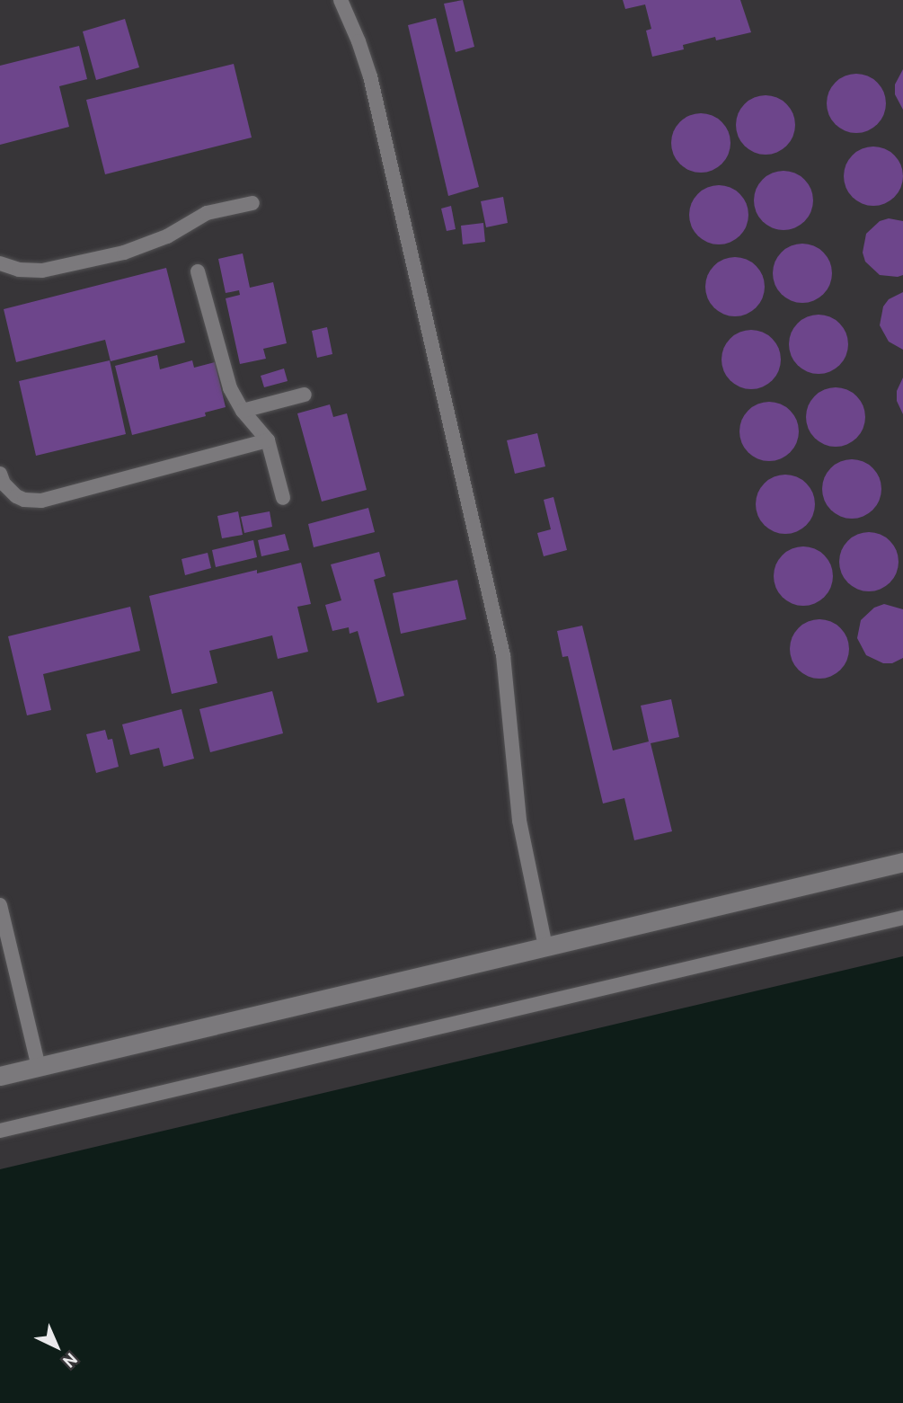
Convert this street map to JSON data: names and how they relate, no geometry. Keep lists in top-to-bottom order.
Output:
{
  "north": "bottom right"
}
